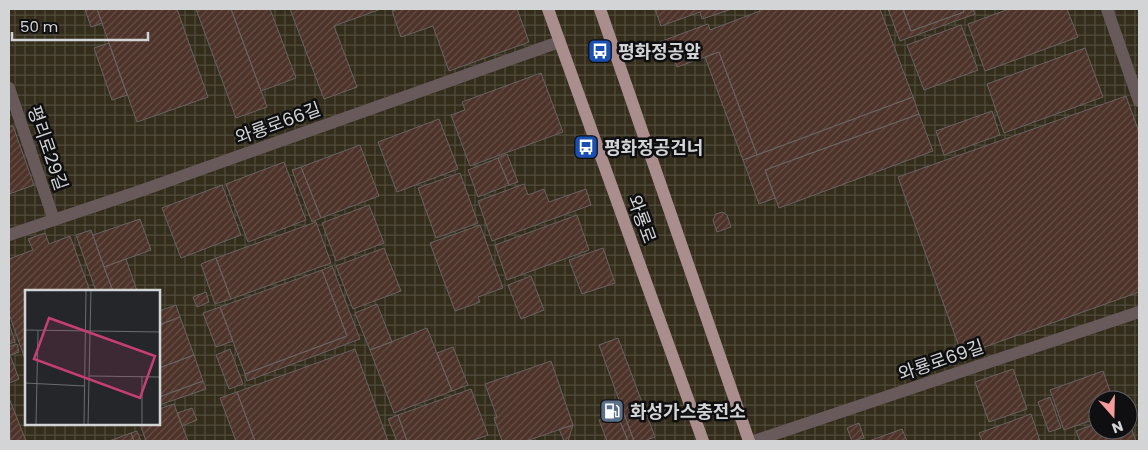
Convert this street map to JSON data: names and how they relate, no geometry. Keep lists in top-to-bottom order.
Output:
{
  "streets": {
    "main road": ["와룡로"],
    "street": ["와룡로66길", "평리로29길", "와룡로69길"]
  },
  "crossings": [
    ["와룡로66길", "평리로29길"],
    ["와룡로66길", "와룡로"]
  ],
  "places": {
    "bus stop": ["평화정공앞", "평화정공건너"],
    "fuel station": ["화성가스충전소"]
  },
  "scale_bar": "50 m",
  "north": "bottom"
}
